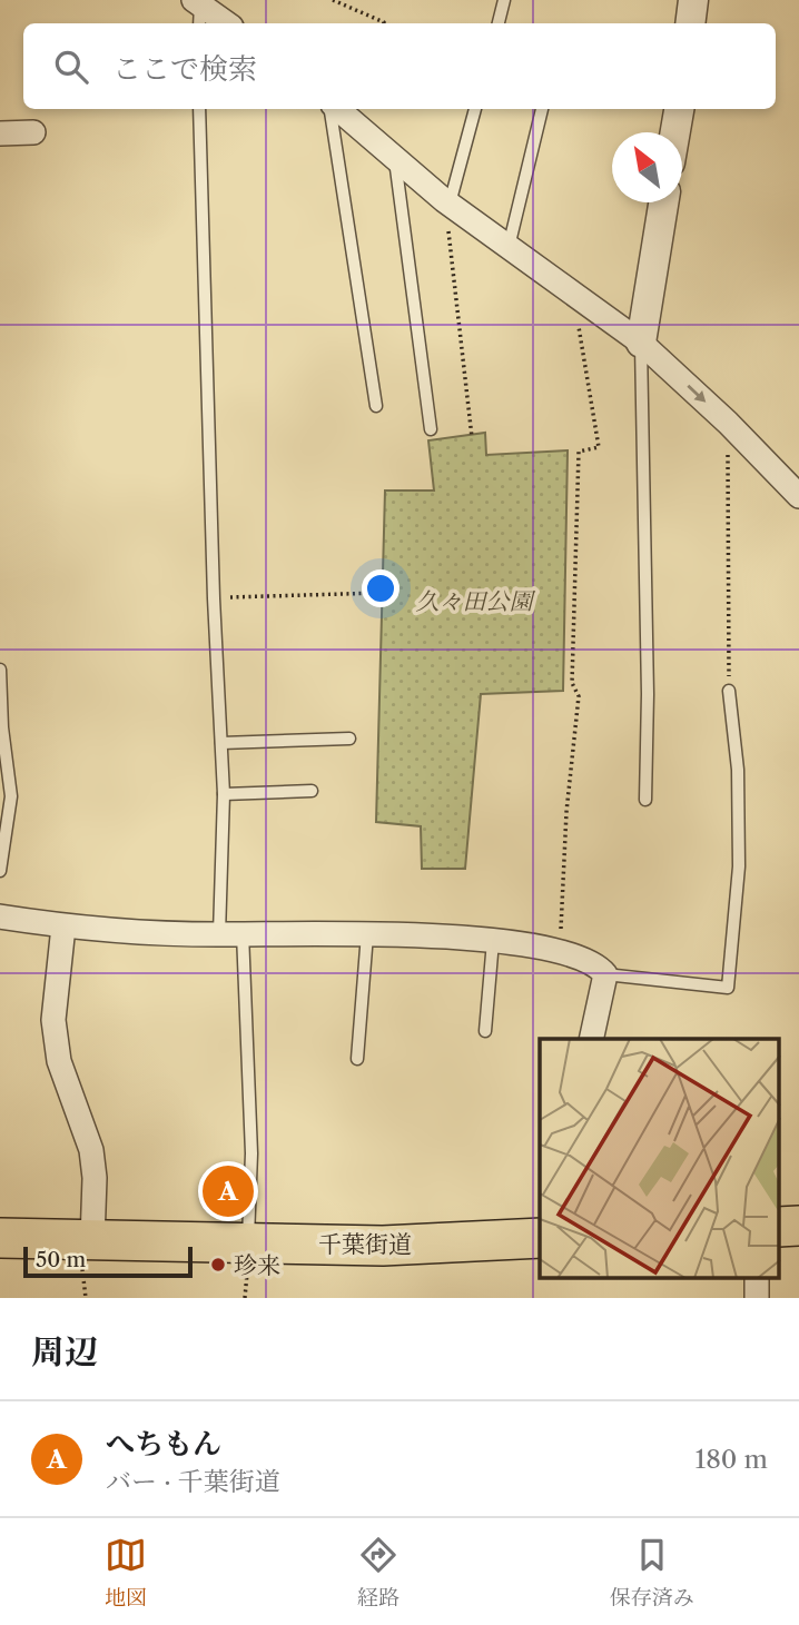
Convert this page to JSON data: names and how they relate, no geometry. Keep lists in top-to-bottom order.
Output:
{
  "streets": {
    "highway": ["千葉街道"]
  },
  "parks": ["久々田公園"],
  "places": ["珍来"],
  "scale_bar": "50 m",
  "north": "top left",
  "page": {
    "search": "ここで検索",
    "pins": "A",
    "scale": "50 m",
    "heading": "周辺",
    "list": [
      {
        "mark": "A",
        "name": "へちもん",
        "note": "バー · 千葉街道",
        "value": "180 m"
      }
    ],
    "nav": ["地図", "経路", "保存済み"]
  }
}
